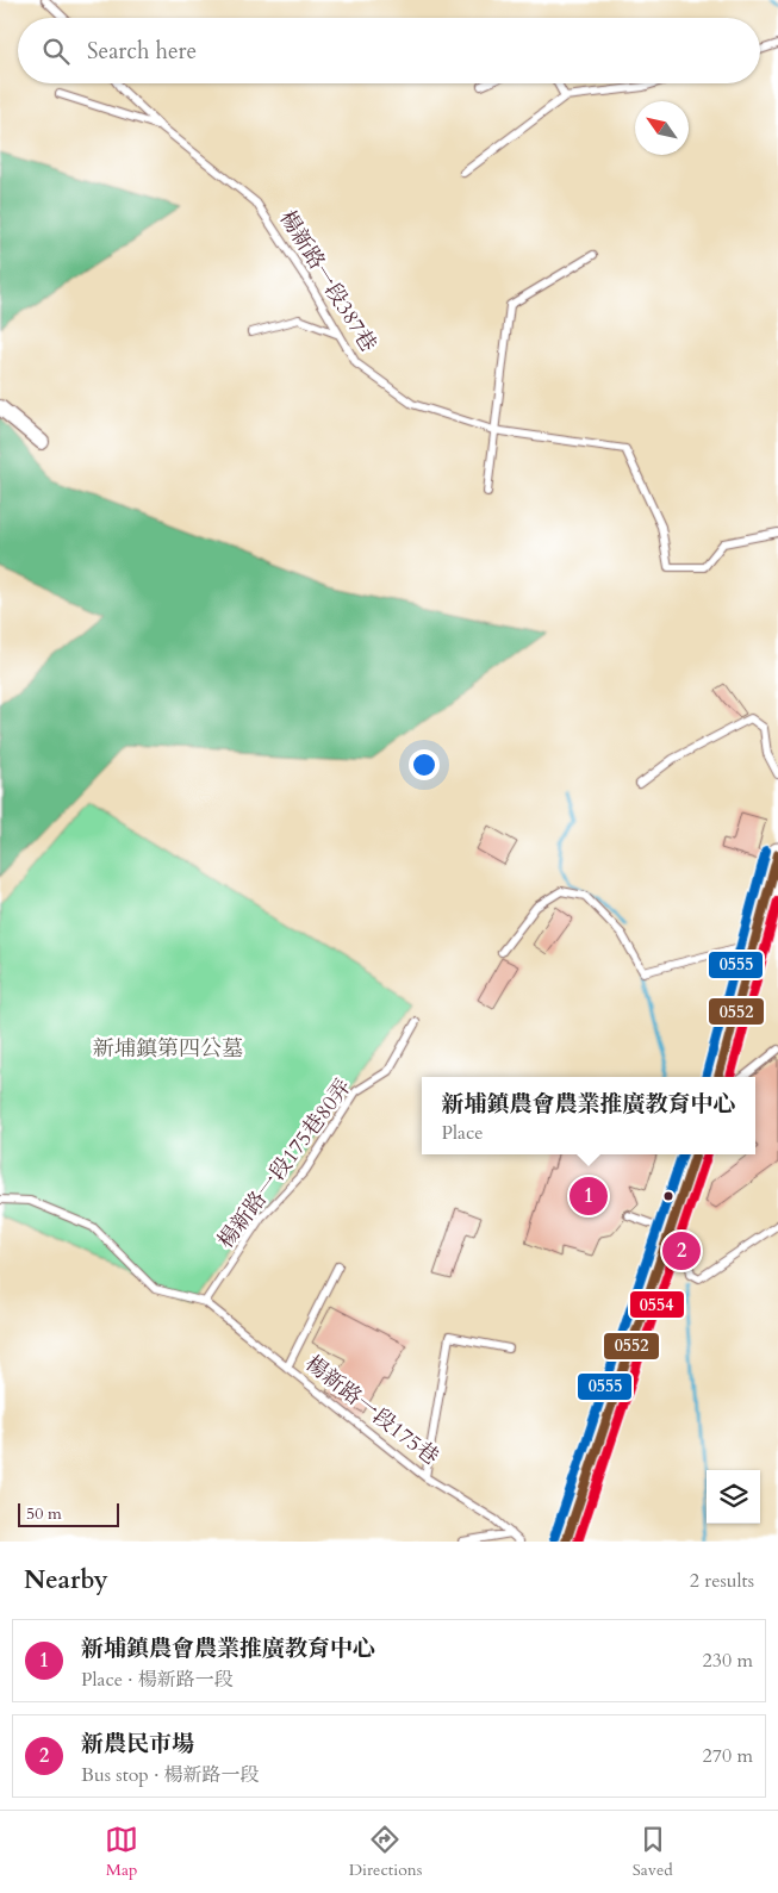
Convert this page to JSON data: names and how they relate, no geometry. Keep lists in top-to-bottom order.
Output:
{
  "streets": {
    "lane": ["楊新路一段387巷", "楊新路一段175巷80弄", "楊新路一段175巷"]
  },
  "crossings": [
    ["楊新路一段175巷80弄", "楊新路一段175巷"]
  ],
  "parks": ["新埔鎮第四公墓"],
  "lines": ["transit line 0555", "transit line 0552", "transit line 0554"],
  "scale_bar": "50 m",
  "north": "top left",
  "page": {
    "search": "Search here",
    "popup": ["新埔鎮農會農業推廣教育中心", "Place"],
    "pins": ["1", "2"],
    "scale": "50 m",
    "heading": ["Nearby", "2 results"],
    "list": [
      {
        "mark": "1",
        "name": "新埔鎮農會農業推廣教育中心",
        "note": "Place · 楊新路一段",
        "value": "230 m"
      },
      {
        "mark": "2",
        "name": "新農民市場",
        "note": "Bus stop · 楊新路一段",
        "value": "270 m"
      }
    ],
    "nav": ["Map", "Directions", "Saved"]
  }
}
